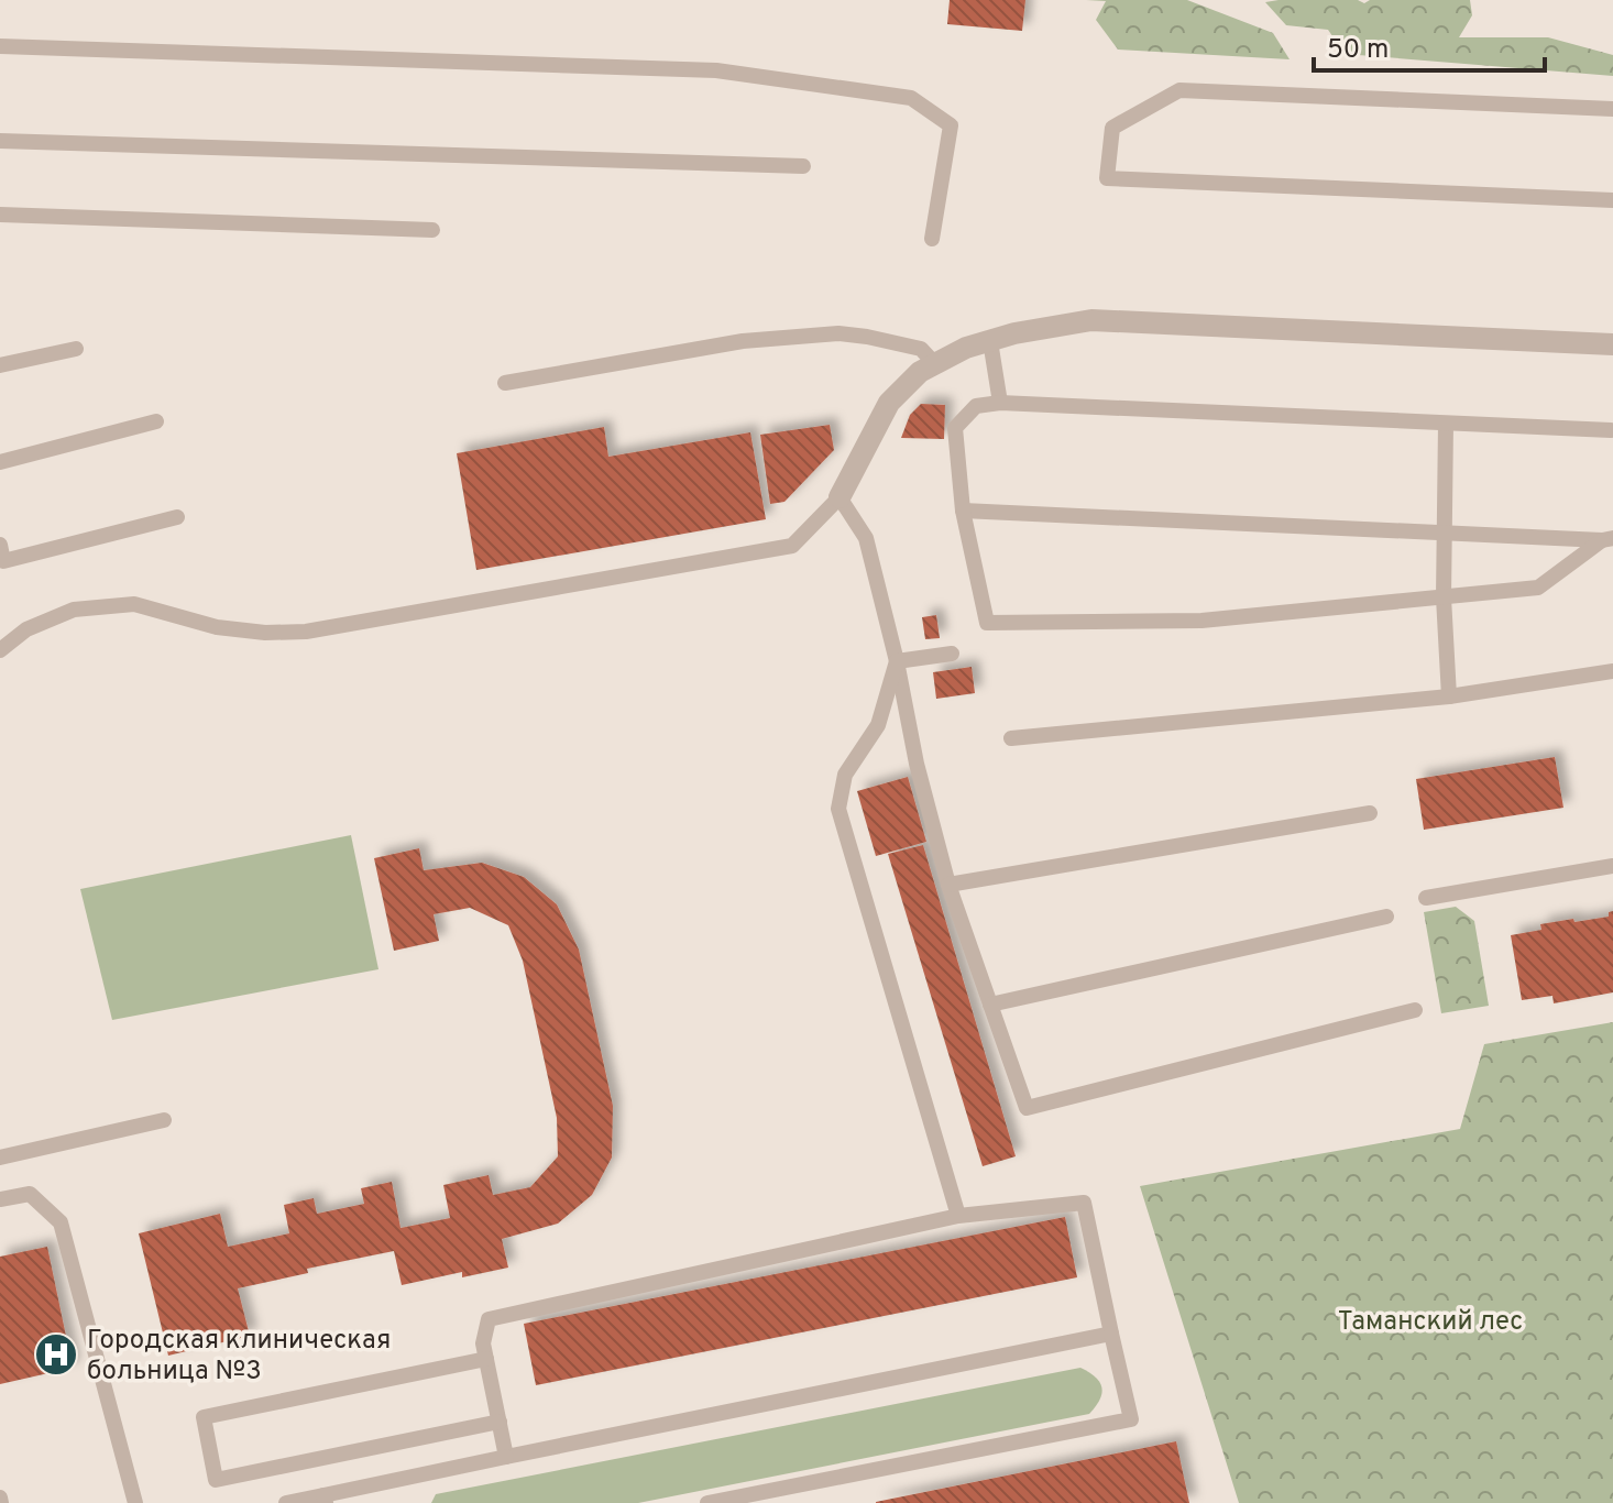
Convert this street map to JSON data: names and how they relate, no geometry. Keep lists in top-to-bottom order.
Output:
{
  "parks": ["Таманский лес"],
  "places": {
    "hospital": ["Городская клиническая больница №3"]
  },
  "scale_bar": "50 m"
}
